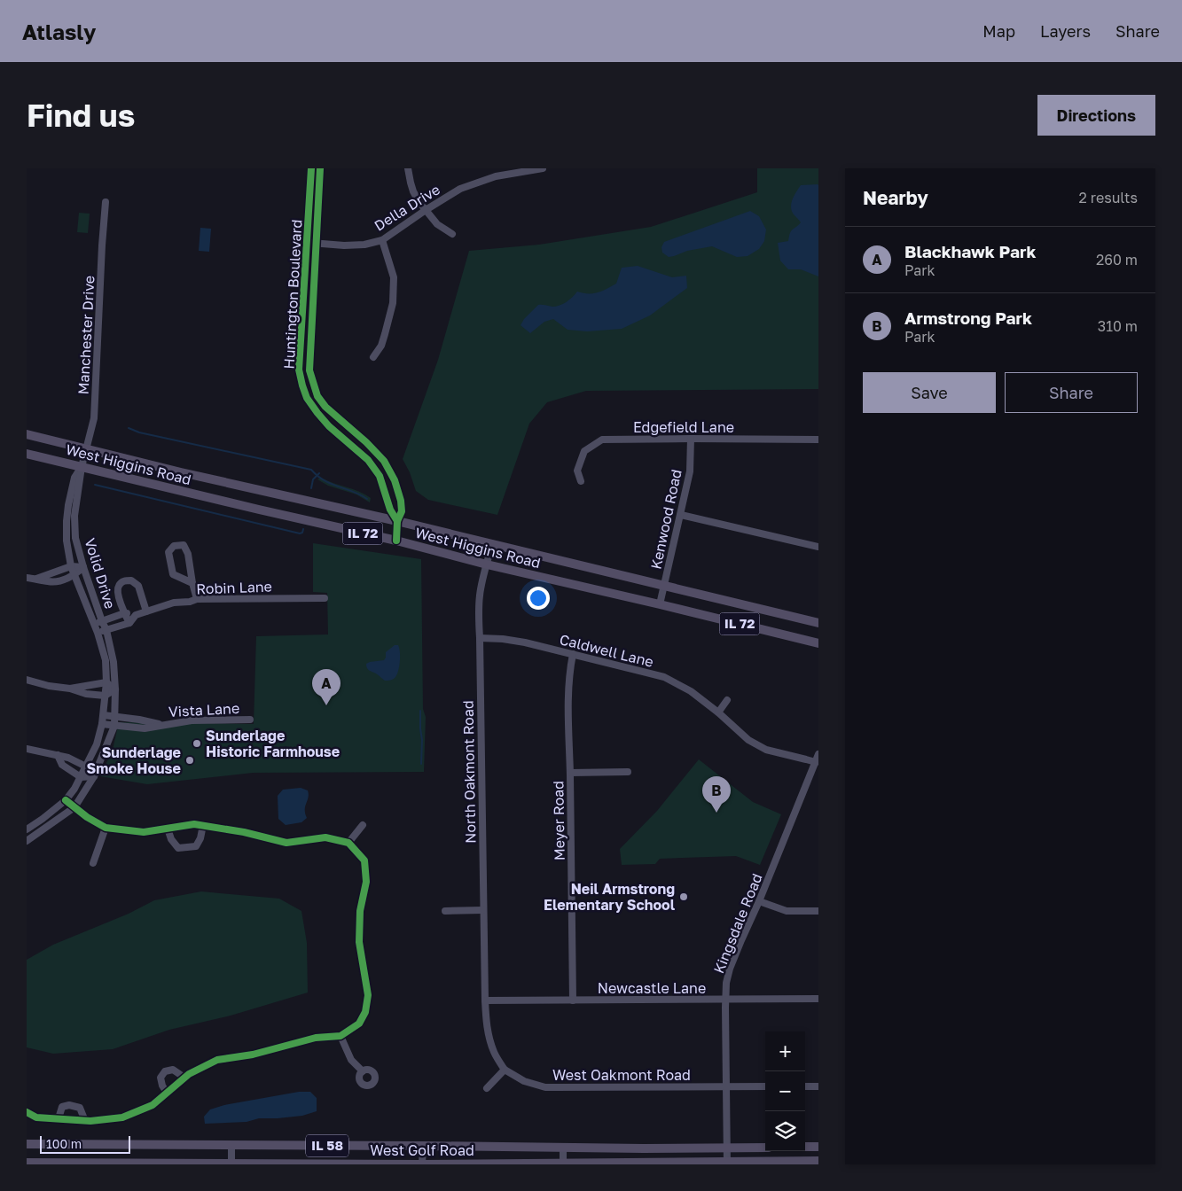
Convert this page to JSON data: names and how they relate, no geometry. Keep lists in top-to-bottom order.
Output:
{
  "streets": {
    "main road": [
      "West Higgins Road",
      "IL 72",
      "IL 58",
      "West Golf Road"
    ],
    "street": [
      "Della Drive",
      "Huntington Boulevard",
      "Manchester Drive",
      "Edgefield Lane",
      "Kenwood Road",
      "Volid Drive",
      "Robin Lane",
      "Caldwell Lane",
      "Vista Lane",
      "North Oakmont Road",
      "Meyer Road",
      "Kingsdale Road",
      "Newcastle Lane",
      "West Oakmont Road"
    ]
  },
  "crossings": [
    ["Della Drive", "Huntington Boulevard"],
    ["Huntington Boulevard", "West Higgins Road"],
    ["Manchester Drive", "West Higgins Road"],
    ["Manchester Drive", "Volid Drive"],
    ["Edgefield Lane", "Kenwood Road"],
    ["West Higgins Road", "Kenwood Road"],
    ["West Higgins Road", "Volid Drive"],
    ["West Higgins Road", "North Oakmont Road"],
    ["Volid Drive", "Robin Lane"],
    ["Volid Drive", "Vista Lane"],
    ["Caldwell Lane", "North Oakmont Road"],
    ["Caldwell Lane", "Meyer Road"],
    ["Caldwell Lane", "Kingsdale Road"],
    ["North Oakmont Road", "Newcastle Lane"],
    ["North Oakmont Road", "West Oakmont Road"],
    ["Meyer Road", "Newcastle Lane"],
    ["Kingsdale Road", "Newcastle Lane"],
    ["Kingsdale Road", "West Oakmont Road"],
    ["Kingsdale Road", "West Golf Road"]
  ],
  "places": ["Sunderlage Historic Farmhouse", "Sunderlage Smoke House", "Neil Armstrong Elementary School"],
  "scale_bar": "100 m",
  "page": {
    "header": "Atlasly",
    "nav": ["Map", "Layers", "Share"],
    "buttons": [
      "Directions",
      ["Save", "Share"]
    ],
    "title": "Find us",
    "heading": ["Nearby", "2 results"],
    "list": [
      {
        "mark": "A",
        "name": "Blackhawk Park",
        "note": "Park",
        "value": "260 m"
      },
      {
        "mark": "B",
        "name": "Armstrong Park",
        "note": "Park",
        "value": "310 m"
      }
    ],
    "pins": ["A", "B"],
    "map_buttons": ["+", "−"],
    "scale": "100 m"
  }
}
